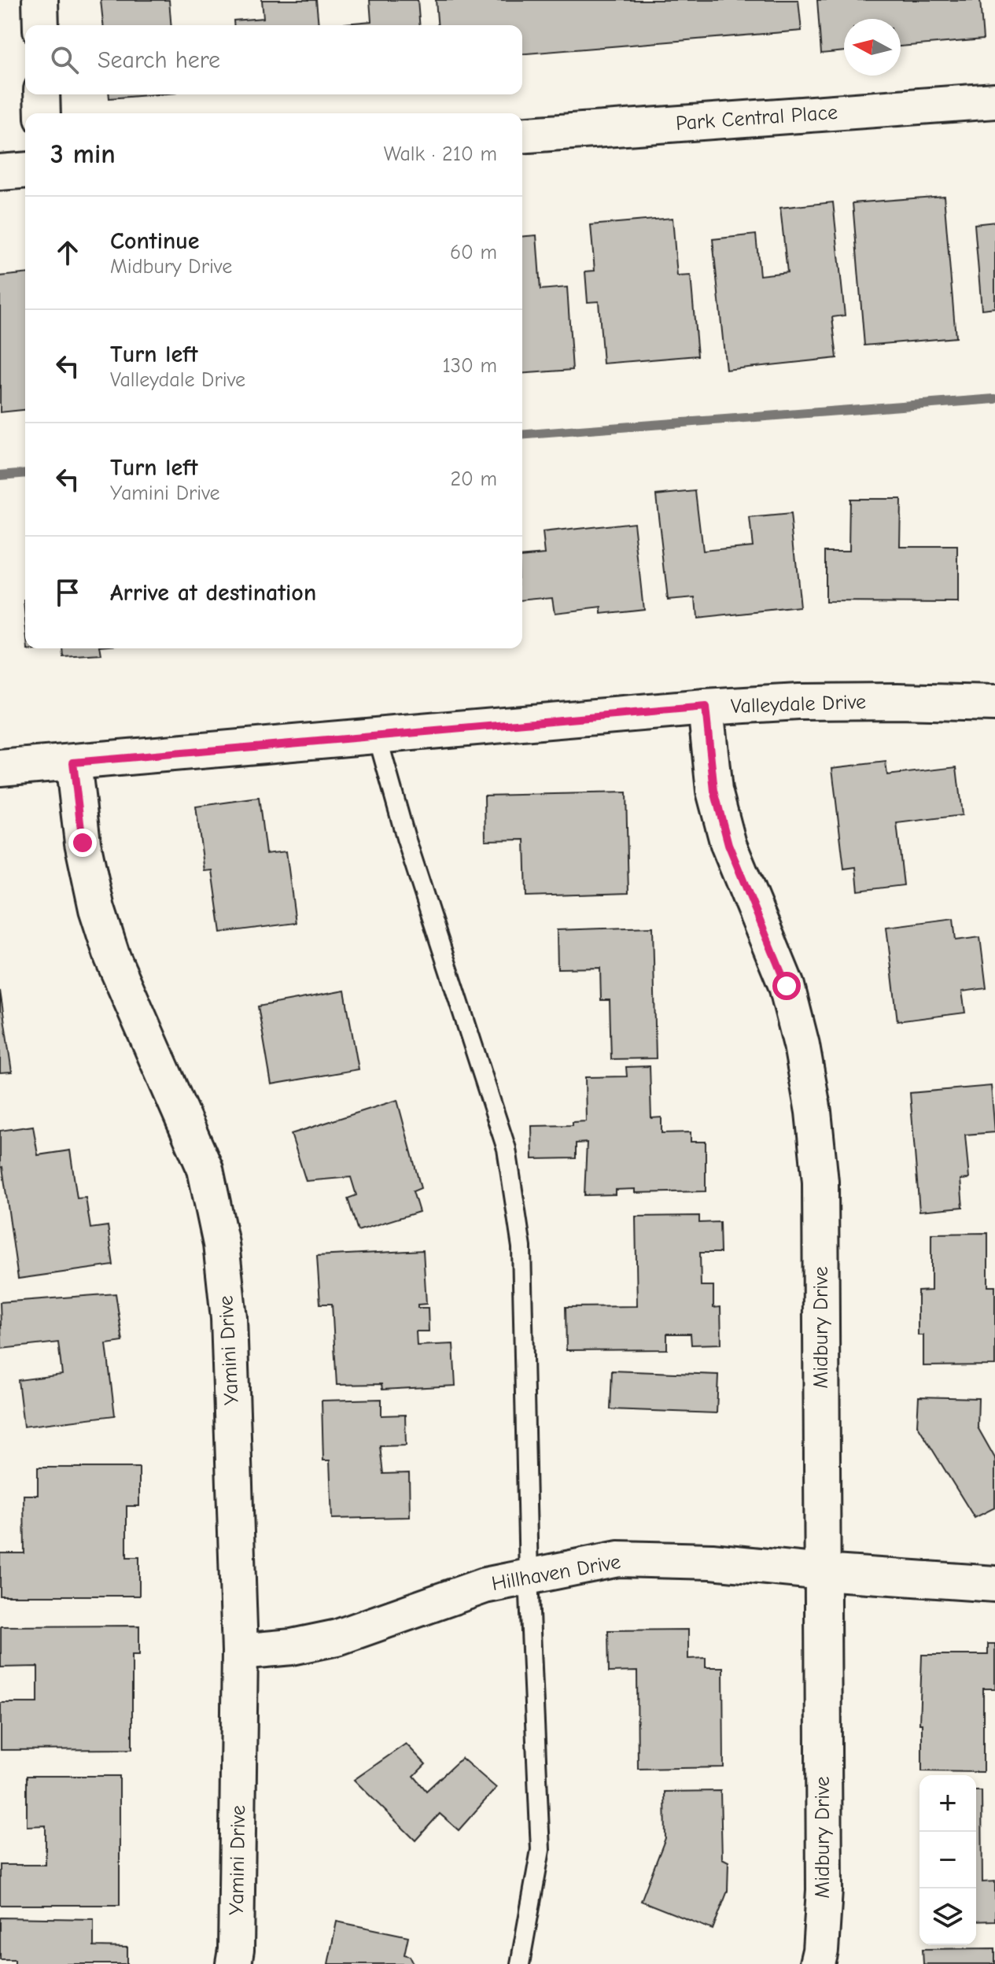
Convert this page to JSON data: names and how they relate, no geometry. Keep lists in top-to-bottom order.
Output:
{
  "streets": {
    "street": [
      "Park Central Place",
      "Valleydale Drive",
      "Midbury Drive",
      "Yamini Drive",
      "Hillhaven Drive"
    ]
  },
  "crossings": [
    ["Valleydale Drive", "Midbury Drive"],
    ["Valleydale Drive", "Yamini Drive"],
    ["Midbury Drive", "Hillhaven Drive"],
    ["Yamini Drive", "Hillhaven Drive"]
  ],
  "north": "left",
  "page": {
    "search": "Search here",
    "heading": ["3 min", "Walk · 210 m"],
    "list": [
      ["Continue", "Midbury Drive", "60 m"],
      ["Turn left", "Valleydale Drive", "130 m"],
      ["Turn left", "Yamini Drive", "20 m"],
      "Arrive at destination"
    ],
    "map_buttons": ["+", "−"]
  }
}
